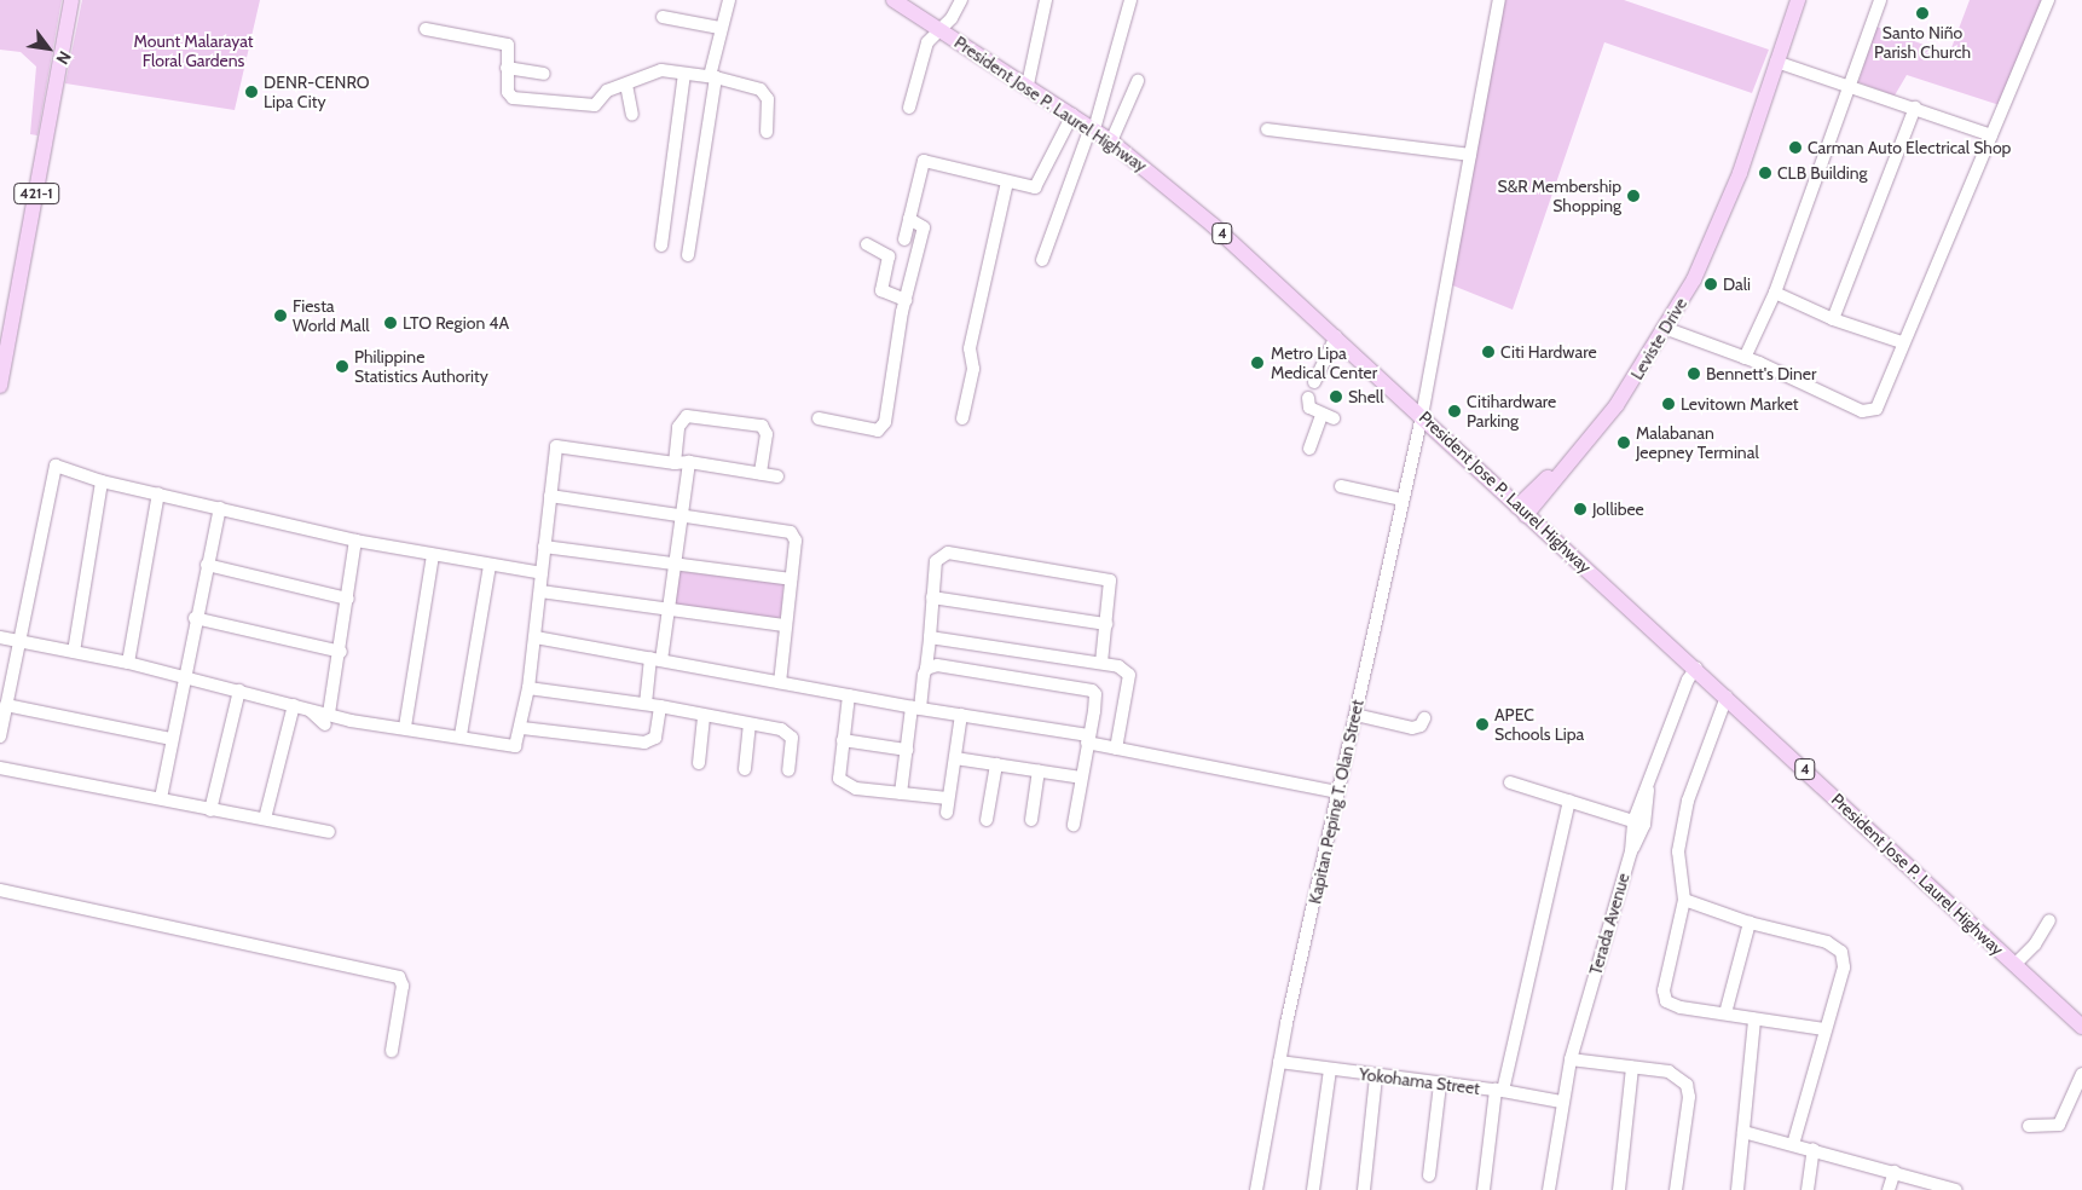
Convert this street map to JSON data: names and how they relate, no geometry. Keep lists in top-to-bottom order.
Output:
{
  "streets": {
    "main road": [
      "President Jose P. Laurel Highway",
      "421-1",
      "4",
      "Leviste Drive"
    ],
    "street": ["Kapitan Peping T. Olan Street", "Terada Avenue", "Yokohama Street"]
  },
  "crossings": [
    ["President Jose P. Laurel Highway", "Leviste Drive"],
    ["President Jose P. Laurel Highway", "Kapitan Peping T. Olan Street"],
    ["President Jose P. Laurel Highway", "Terada Avenue"],
    ["Kapitan Peping T. Olan Street", "Yokohama Street"],
    ["Terada Avenue", "Yokohama Street"]
  ],
  "parks": ["Mount Malarayat Floral Gardens"],
  "places": [
    "Santo Niño Parish Church",
    "DENR-CENRO Lipa City",
    "Carman Auto Electrical Shop",
    "CLB Building",
    "S&R Membership Shopping",
    "Dali",
    "Fiesta World Mall",
    "LTO Region 4A",
    "Citi Hardware",
    "Metro Lipa Medical Center",
    "Philippine Statistics Authority",
    "Bennett's Diner",
    "Shell",
    "Levitown Market",
    "Citihardware Parking",
    "Malabanan Jeepney Terminal",
    "Jollibee",
    "APEC Schools Lipa"
  ],
  "north": "bottom right"
}
